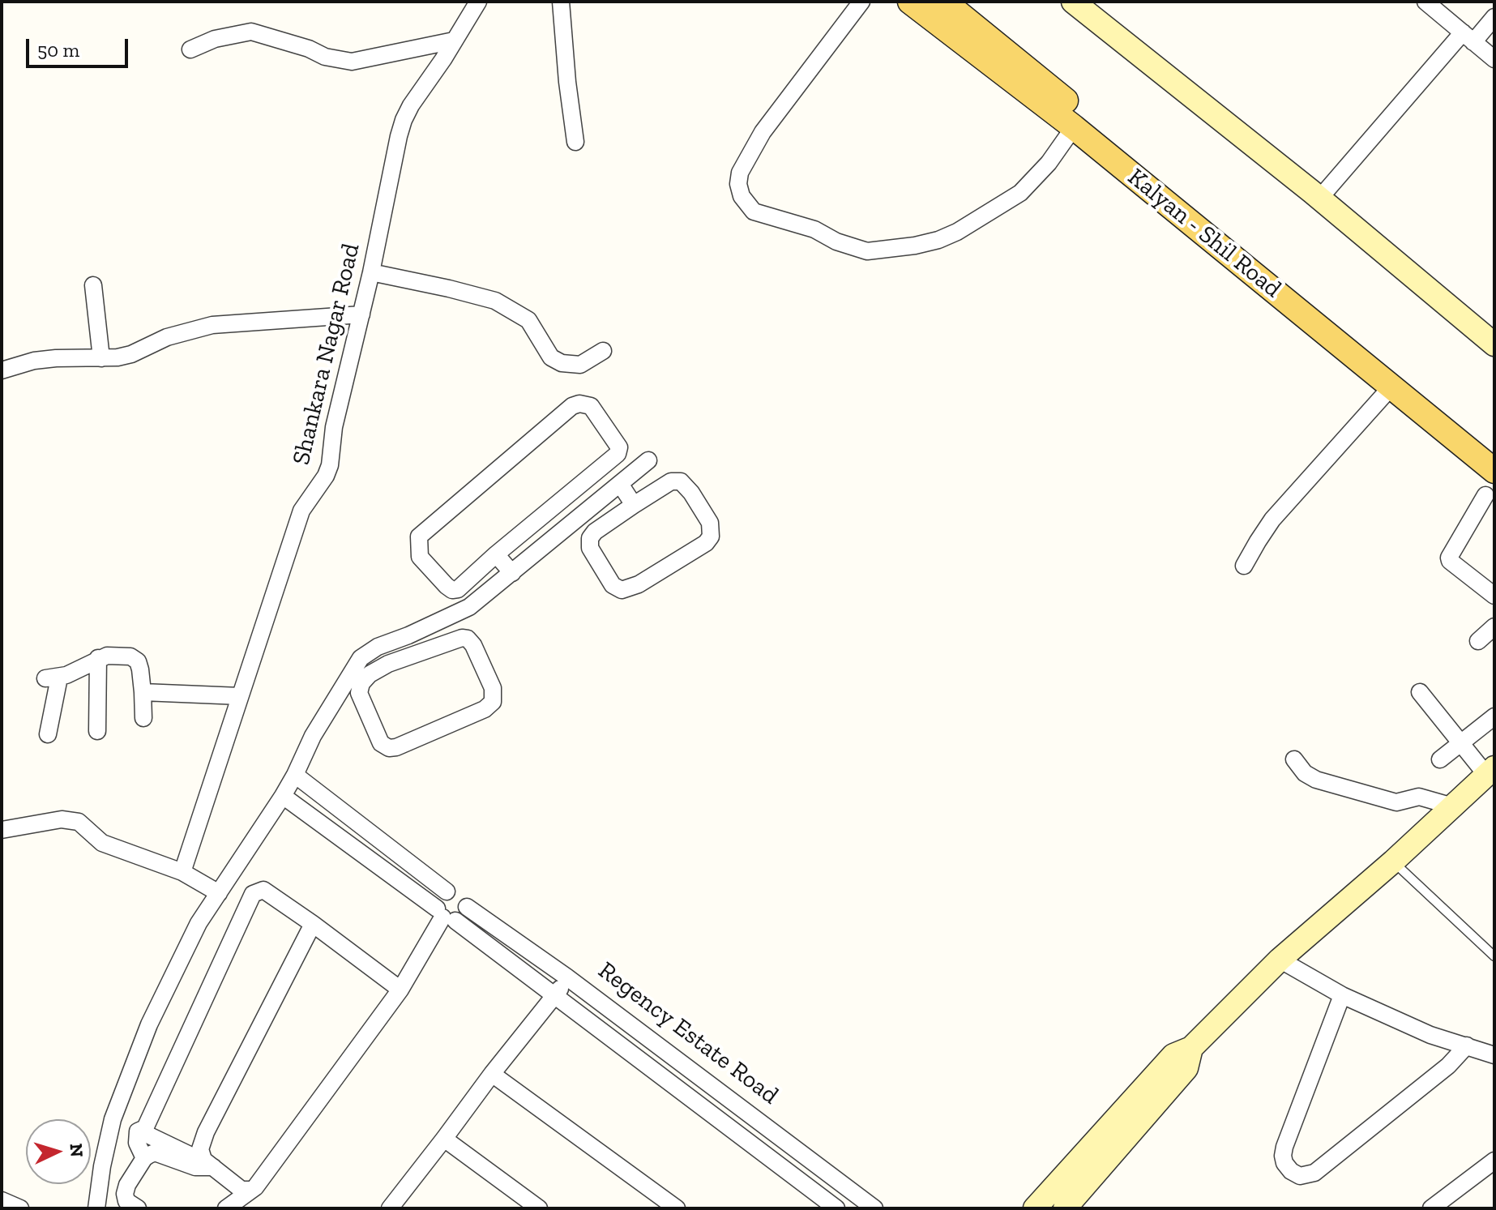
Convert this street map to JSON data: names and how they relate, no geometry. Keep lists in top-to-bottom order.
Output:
{
  "streets": {
    "main road": ["Kalyan - Shil Road"],
    "street": ["Shankara Nagar Road", "Regency Estate Road"]
  },
  "scale_bar": "50 m",
  "north": "right"
}
